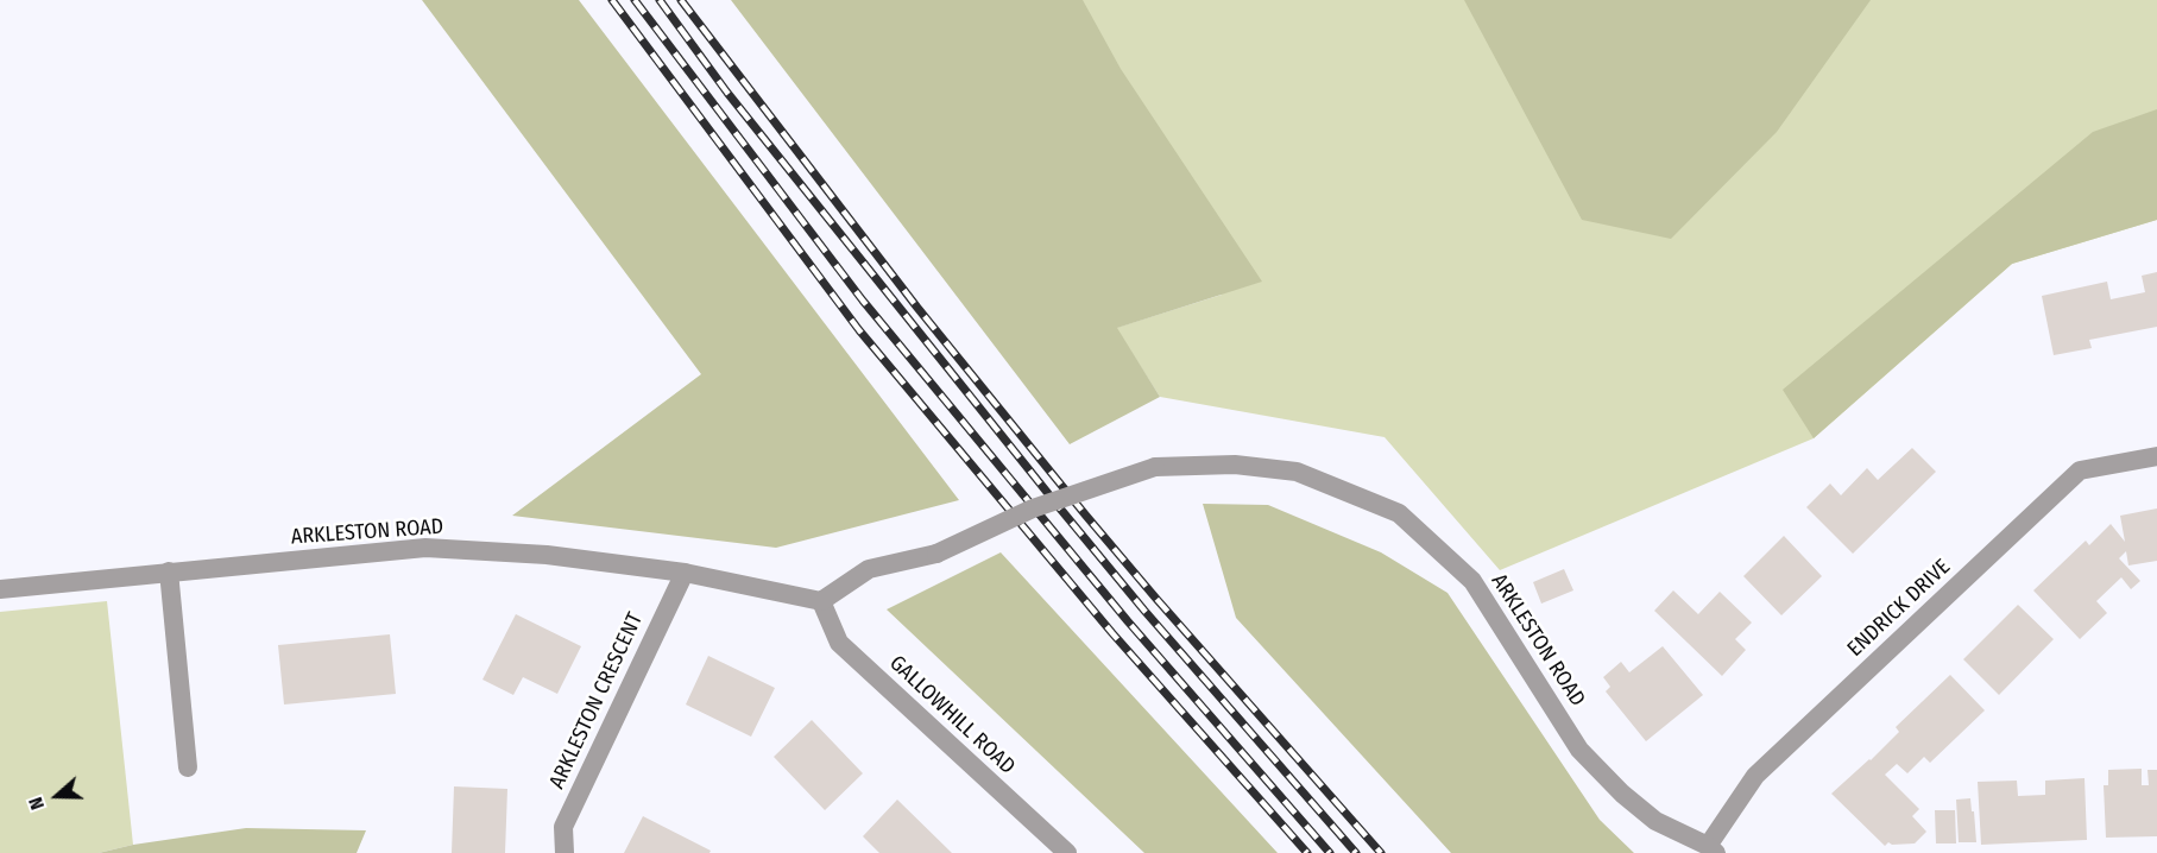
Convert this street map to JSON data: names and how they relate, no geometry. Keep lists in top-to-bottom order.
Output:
{
  "streets": {
    "street": [
      "ARKLESTON ROAD",
      "ENDRICK DRIVE",
      "ARKLESTON CRESCENT",
      "GALLOWHILL ROAD"
    ]
  },
  "crossings": [
    ["ARKLESTON ROAD", "ENDRICK DRIVE"],
    ["ARKLESTON ROAD", "ARKLESTON CRESCENT"],
    ["ARKLESTON ROAD", "GALLOWHILL ROAD"]
  ],
  "north": "left"
}
